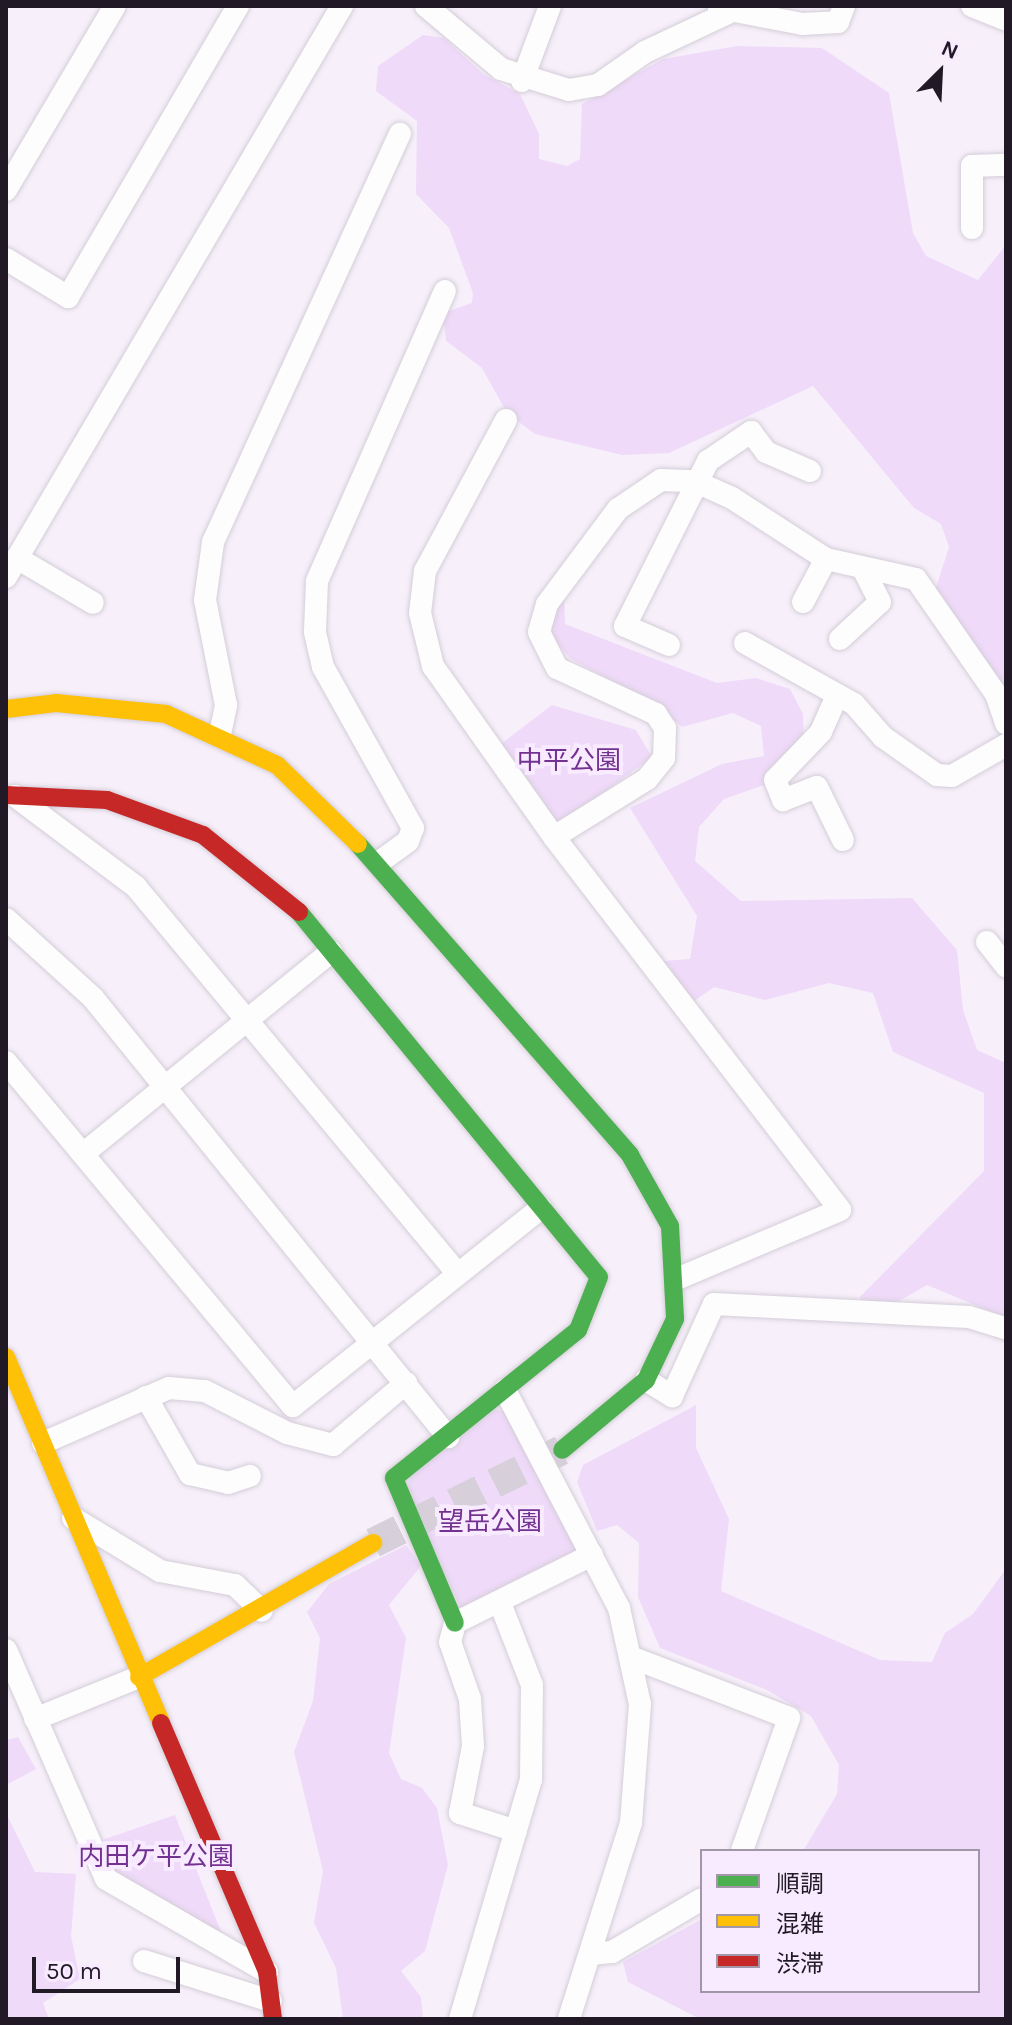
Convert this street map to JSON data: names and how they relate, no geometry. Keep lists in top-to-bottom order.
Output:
{
  "parks": ["中平公園", "望岳公園", "内田ケ平公園"],
  "legend": ["順調", "混雑", "渋滞"],
  "scale_bar": "50 m",
  "north": "top right"
}
